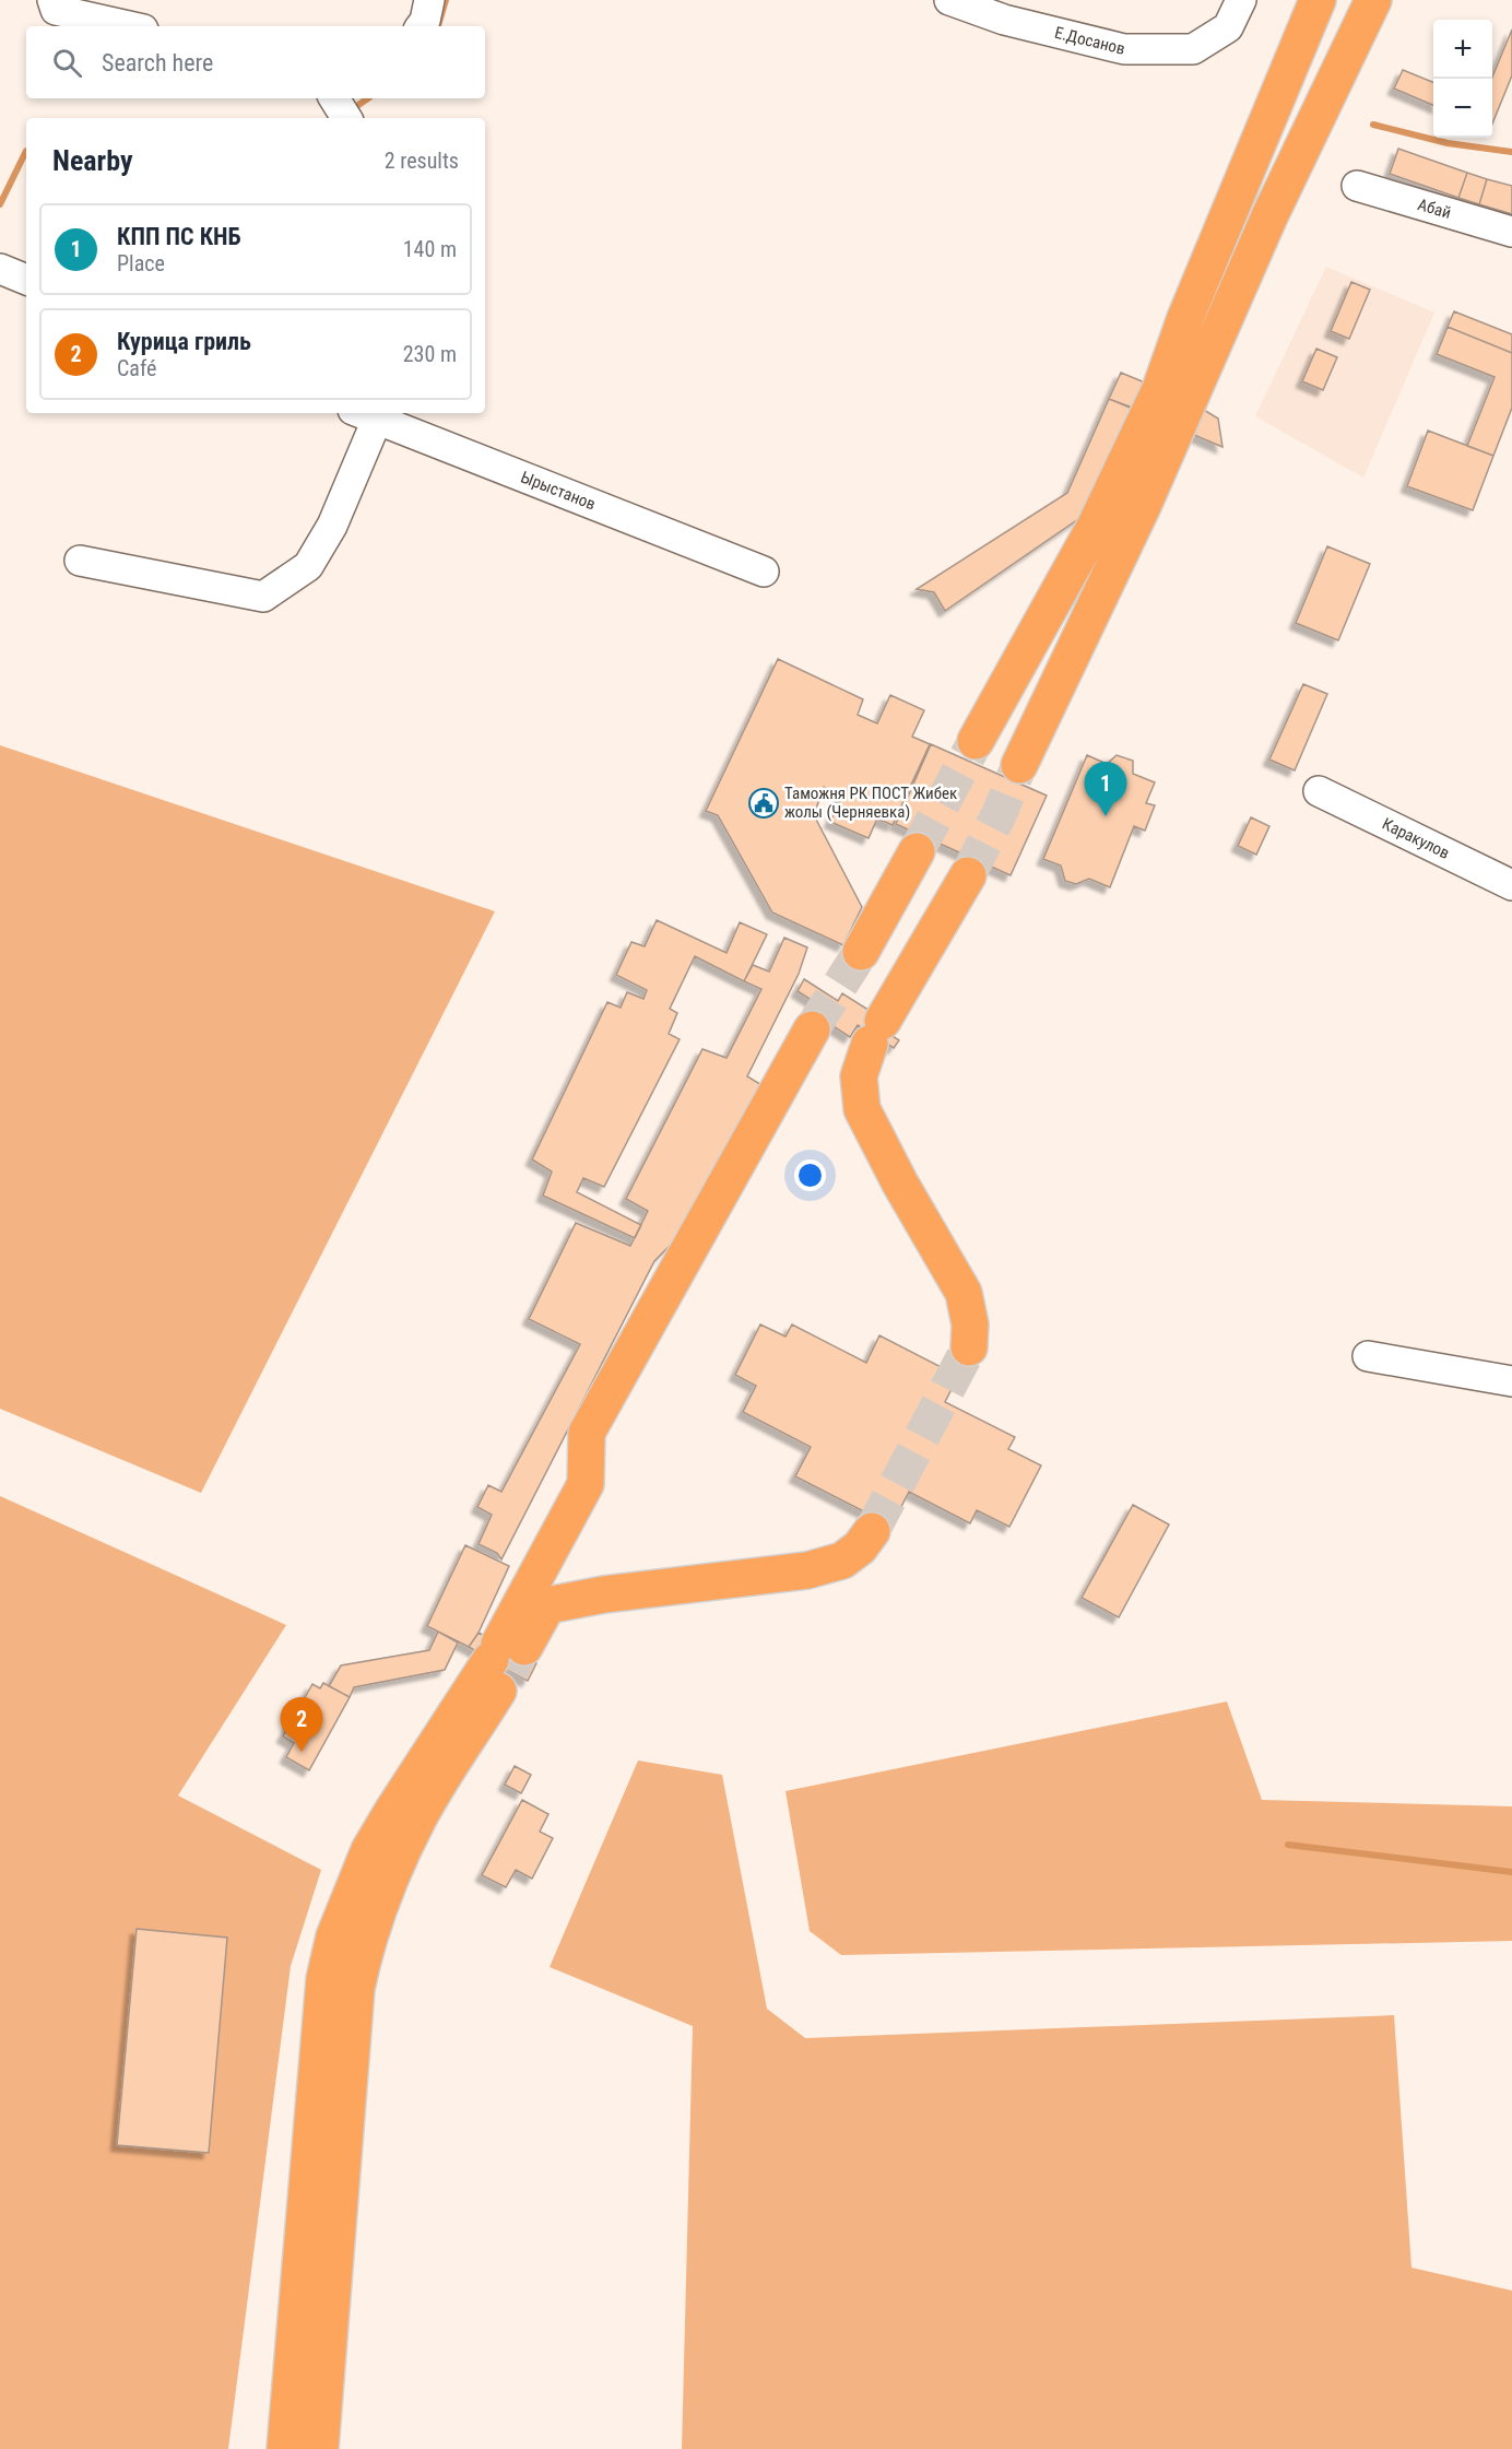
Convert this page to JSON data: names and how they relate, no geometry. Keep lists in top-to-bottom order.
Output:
{
  "streets": {
    "street": [
      "Е.Досанов",
      "Абай",
      "Ырыстанов",
      "Каракулов"
    ]
  },
  "places": {
    "public building": ["Таможня РК ПОСТ Жибек жолы (Черняевка)"]
  },
  "page": {
    "map_buttons": ["+", "−"],
    "search": "Search here",
    "heading": ["Nearby", "2 results"],
    "list": [
      {
        "mark": "1",
        "name": "КПП ПС КНБ",
        "note": "Place",
        "value": "140 m"
      },
      {
        "mark": "2",
        "name": "Курица гриль",
        "note": "Café",
        "value": "230 m"
      }
    ],
    "pins": ["1", "2"]
  }
}
